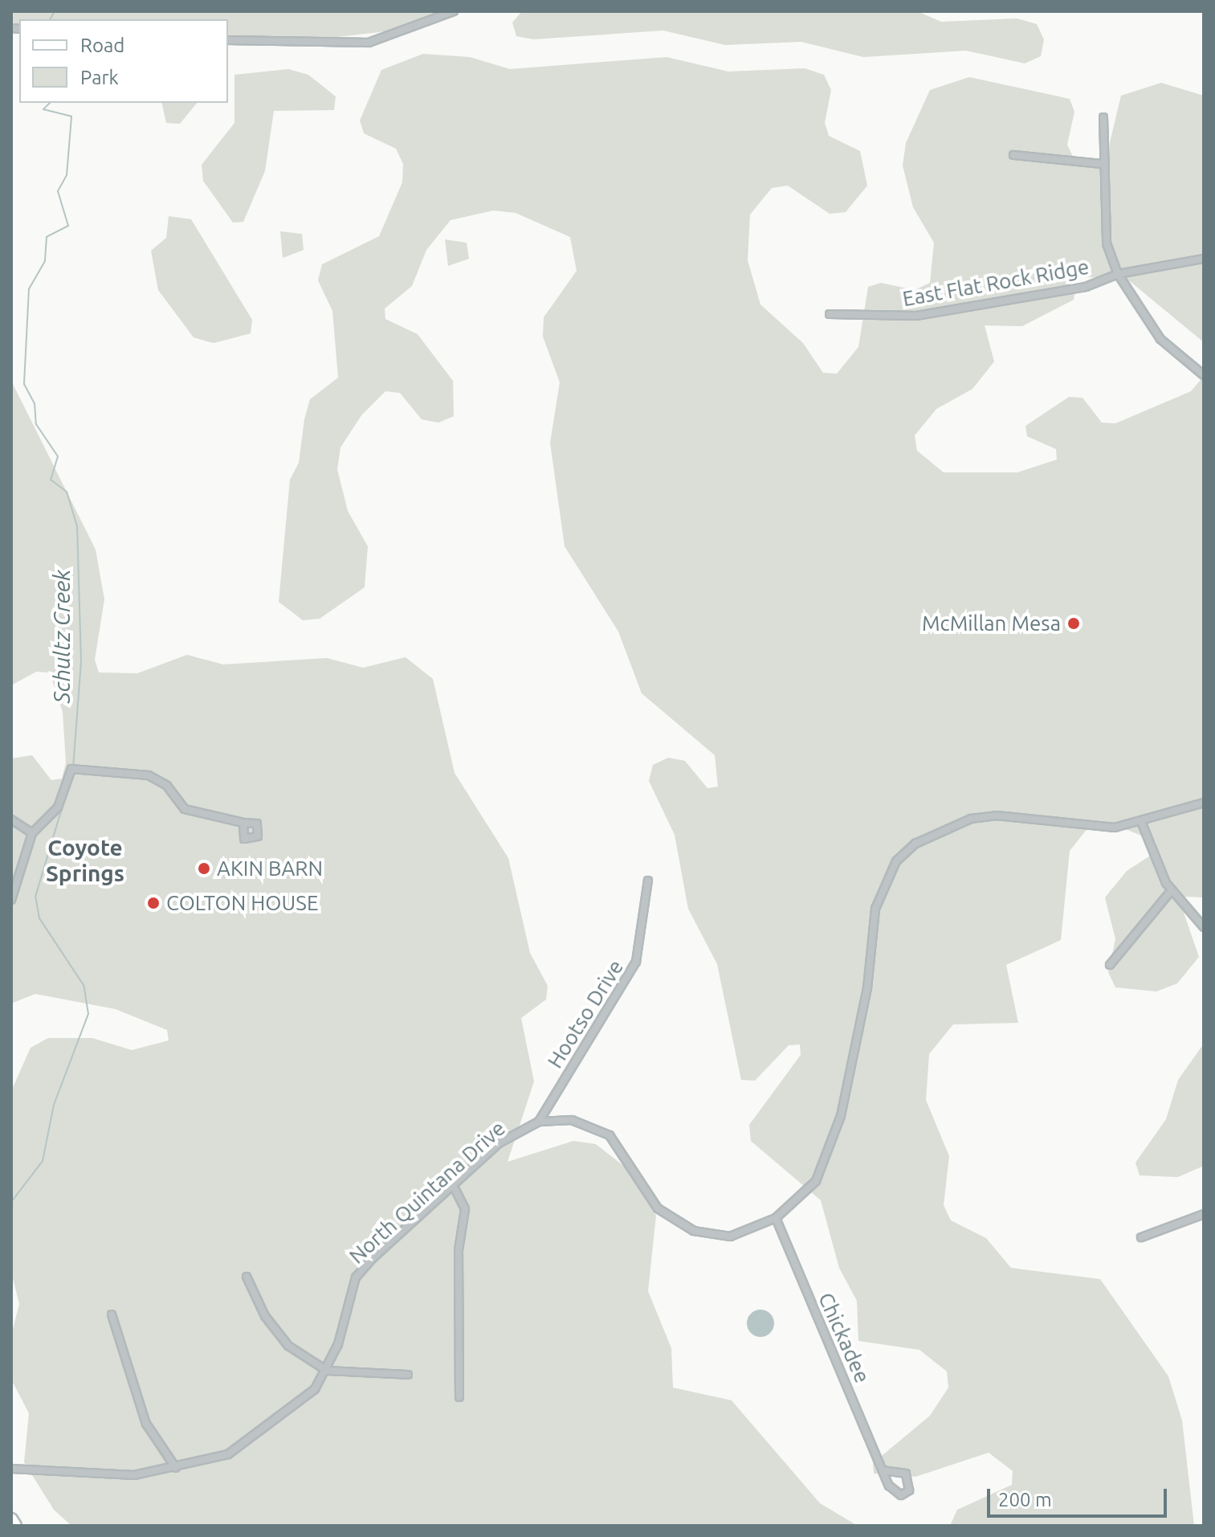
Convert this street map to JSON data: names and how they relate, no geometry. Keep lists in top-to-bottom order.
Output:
{
  "streets": {
    "street": [
      "East Flat Rock Ridge",
      "Hootso Drive",
      "North Quintana Drive",
      "Chickadee"
    ]
  },
  "crossings": [
    ["Hootso Drive", "North Quintana Drive"],
    ["North Quintana Drive", "Chickadee"]
  ],
  "districts": ["Coyote Springs"],
  "water": ["Schultz Creek"],
  "places": ["McMillan Mesa", "AKIN BARN", "COLTON HOUSE"],
  "legend": ["Road", "Park"],
  "scale_bar": "200 m"
}
